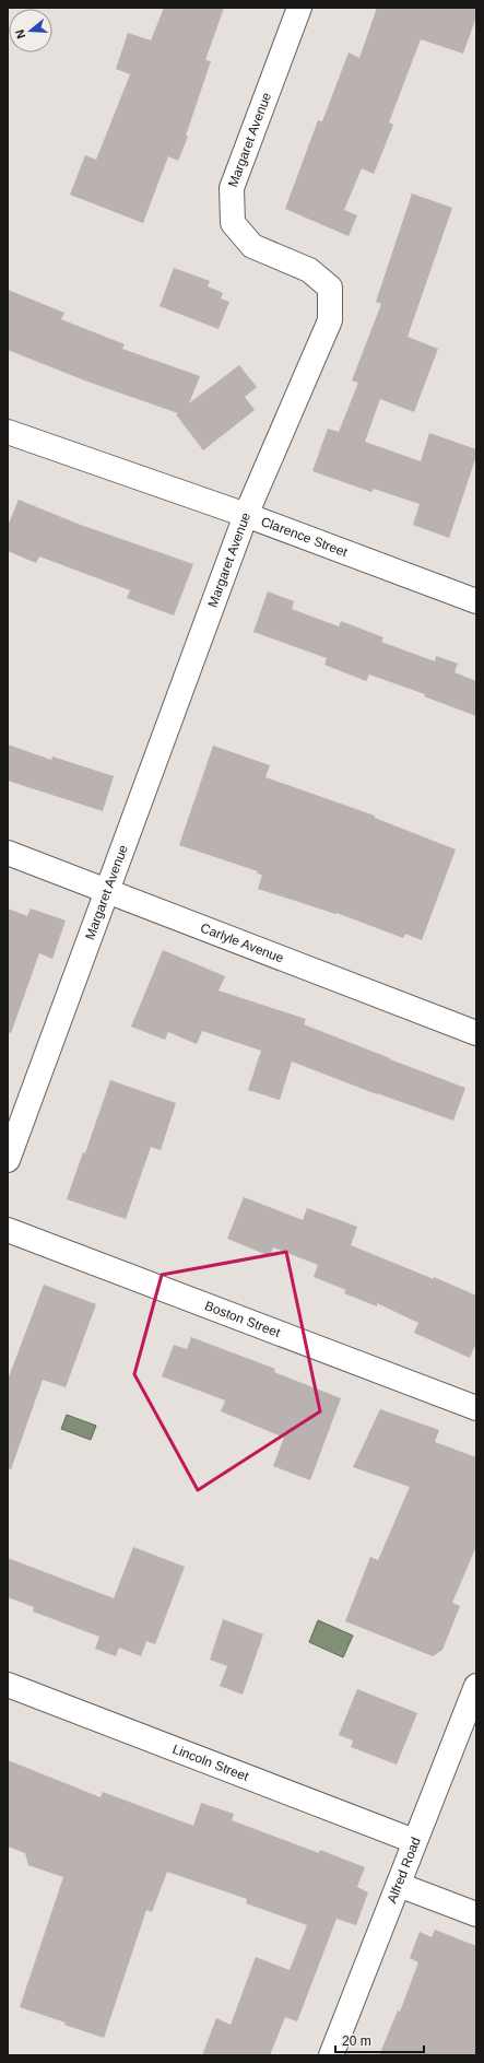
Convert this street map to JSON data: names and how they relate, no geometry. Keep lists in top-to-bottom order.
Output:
{
  "streets": {
    "street": [
      "Margaret Avenue",
      "Clarence Street",
      "Carlyle Avenue",
      "Boston Street",
      "Lincoln Street",
      "Alfred Road"
    ]
  },
  "crossings": [
    ["Margaret Avenue", "Clarence Street"],
    ["Margaret Avenue", "Carlyle Avenue"],
    ["Lincoln Street", "Alfred Road"]
  ],
  "scale_bar": "20 m",
  "north": "left"
}
